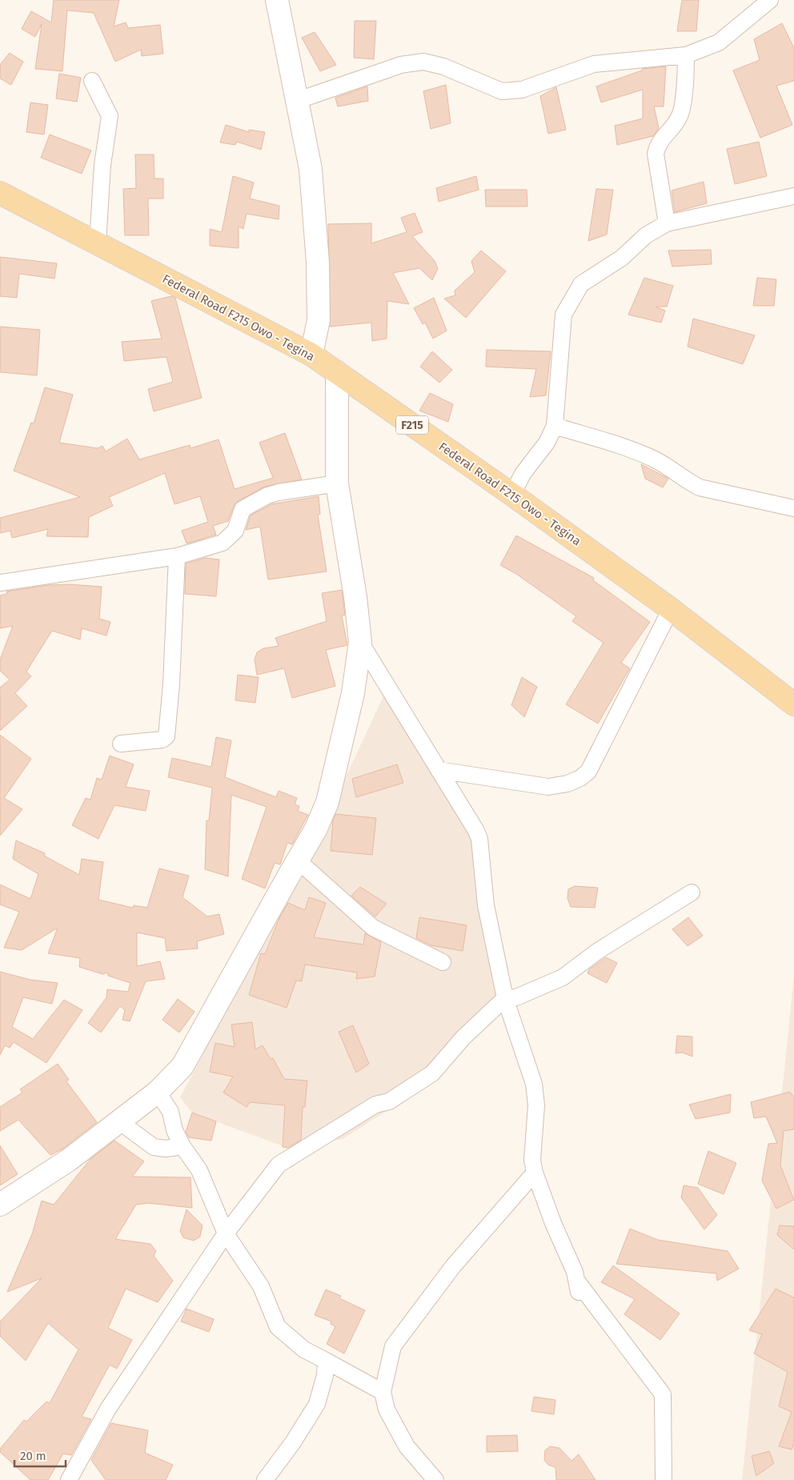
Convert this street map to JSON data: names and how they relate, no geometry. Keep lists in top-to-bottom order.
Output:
{
  "streets": {
    "main road": ["Federal Road F215 Owo - Tegina", "F215"]
  },
  "scale_bar": "20 m"
}
